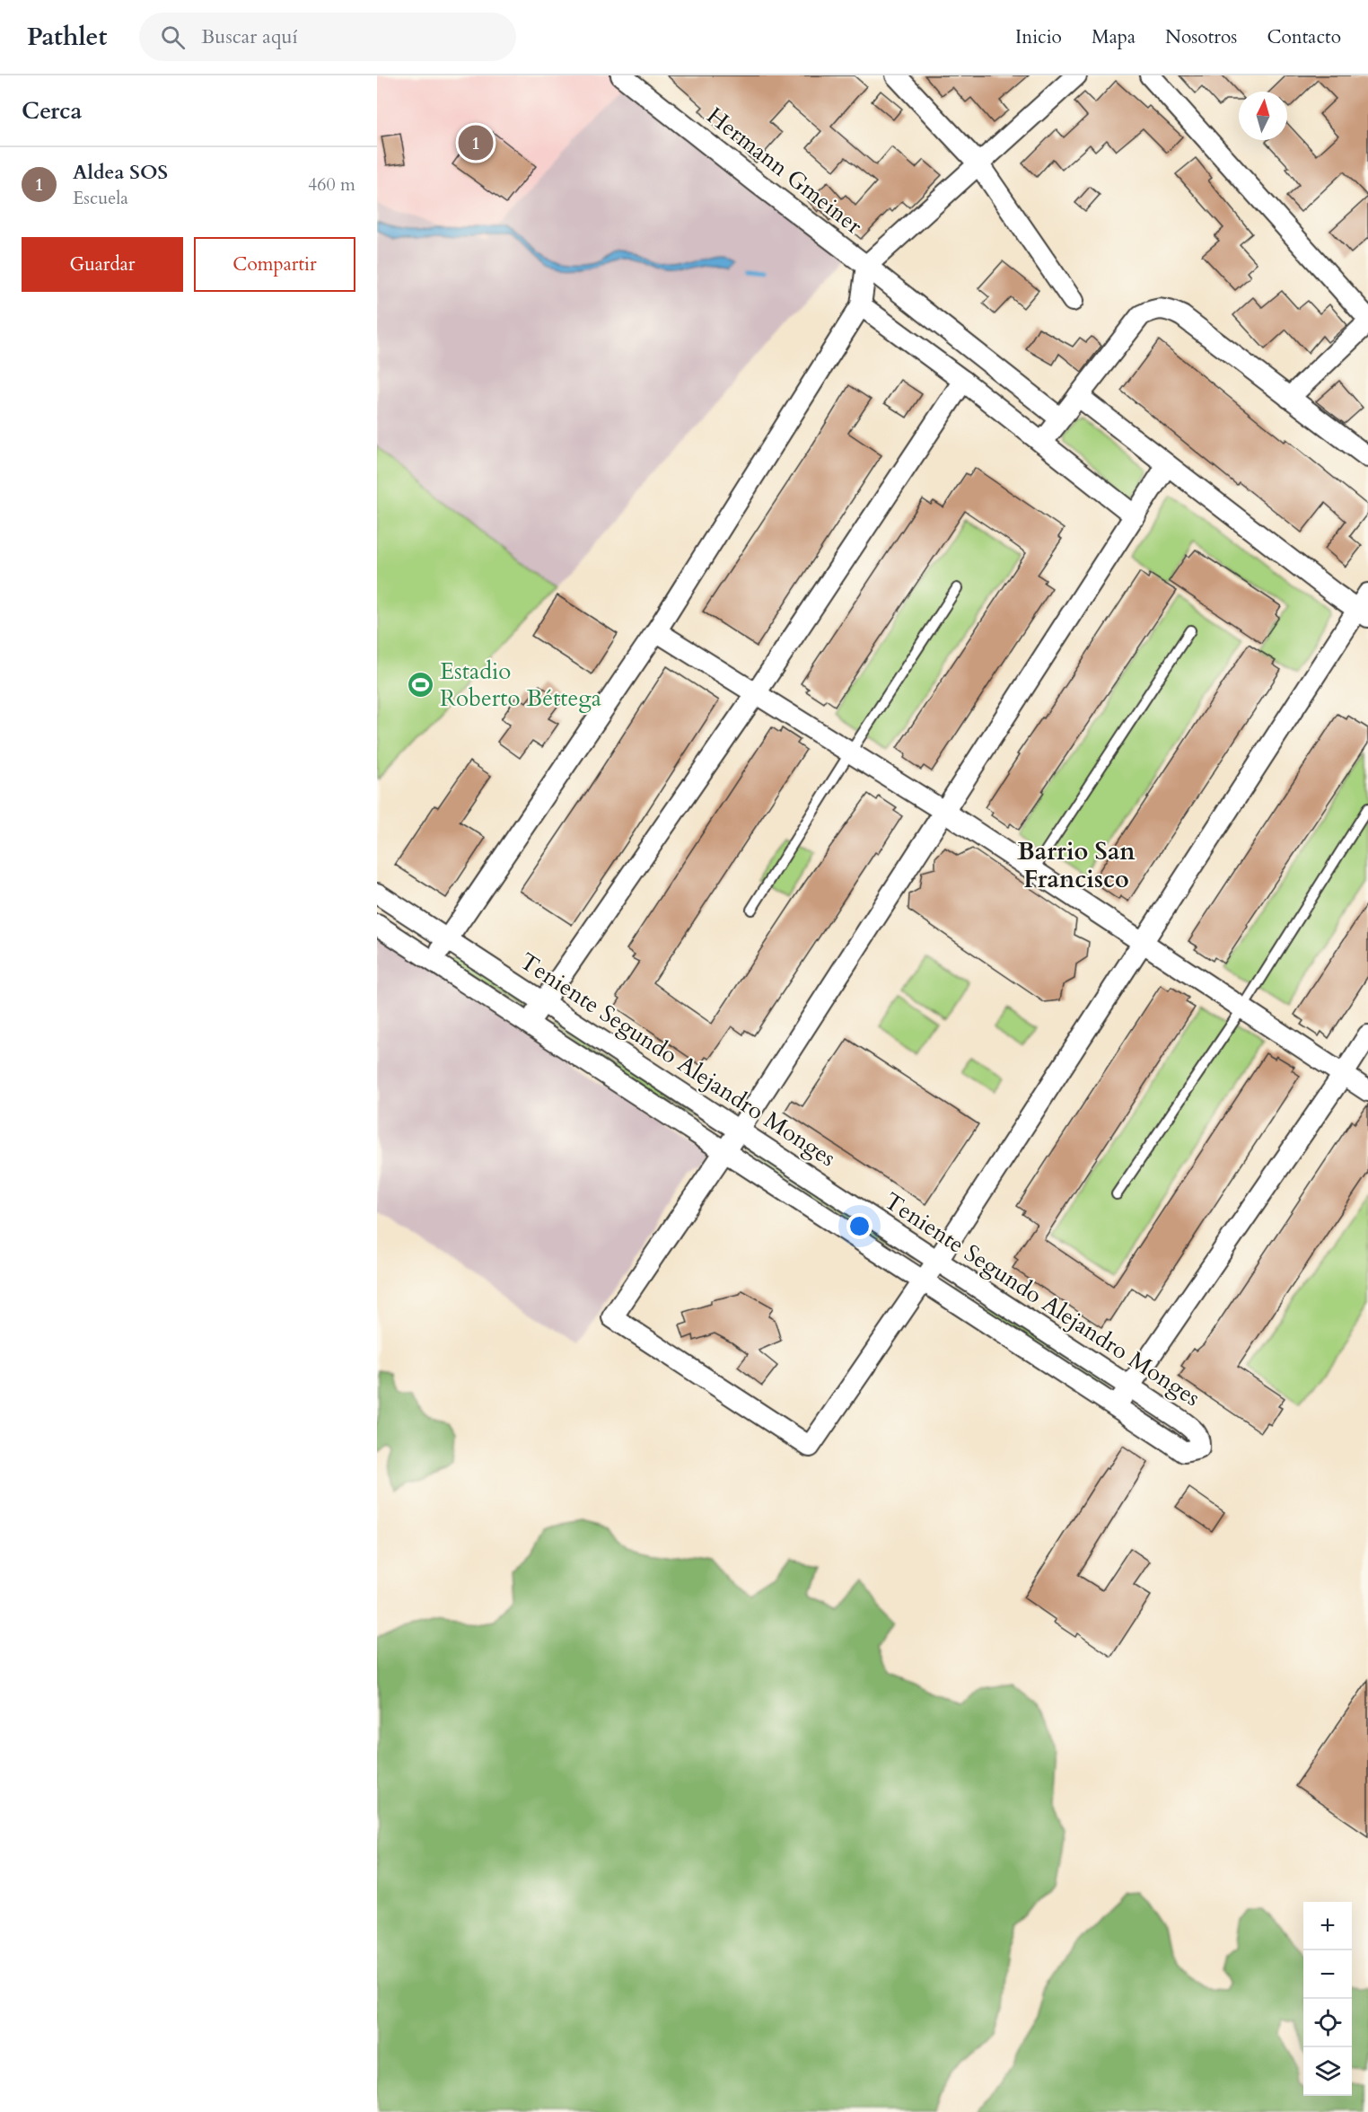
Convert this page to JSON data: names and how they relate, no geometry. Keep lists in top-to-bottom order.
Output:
{
  "streets": {
    "street": ["Hermann Gmeiner", "Teniente Segundo Alejandro Monges"]
  },
  "districts": ["Barrio San Francisco"],
  "places": {
    "sports": ["Estadio Roberto Béttega"]
  },
  "north": "top",
  "page": {
    "header": "Pathlet",
    "search": "Buscar aquí",
    "nav": [
      "Inicio",
      "Mapa",
      "Nosotros",
      "Contacto"
    ],
    "heading": "Cerca",
    "pins": "1",
    "list": [
      {
        "mark": "1",
        "name": "Aldea SOS",
        "note": "Escuela",
        "value": "460 m"
      }
    ],
    "buttons": ["Guardar", "Compartir"],
    "map_buttons": ["+", "−"]
  }
}
